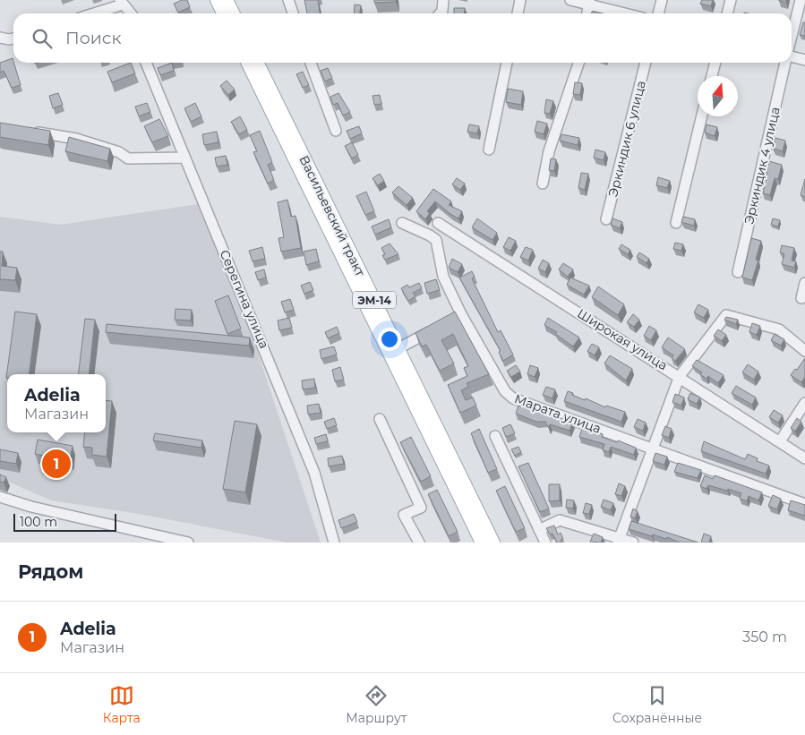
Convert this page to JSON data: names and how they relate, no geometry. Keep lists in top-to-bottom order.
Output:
{
  "streets": {
    "main road": ["Васильевский тракт", "ЭМ-14"],
    "street": [
      "Эркиндик 6 улица",
      "Эркиндик 4 улица",
      "Серегина улица",
      "Широкая улица",
      "Марата улица"
    ]
  },
  "scale_bar": "100 m",
  "north": "top",
  "page": {
    "search": "Поиск",
    "popup": ["Adelia", "Магазин"],
    "pins": "1",
    "scale": "100 m",
    "heading": "Рядом",
    "list": [
      {
        "mark": "1",
        "name": "Adelia",
        "note": "Магазин",
        "value": "350 m"
      }
    ],
    "nav": ["Карта", "Маршрут", "Сохранённые"]
  }
}
